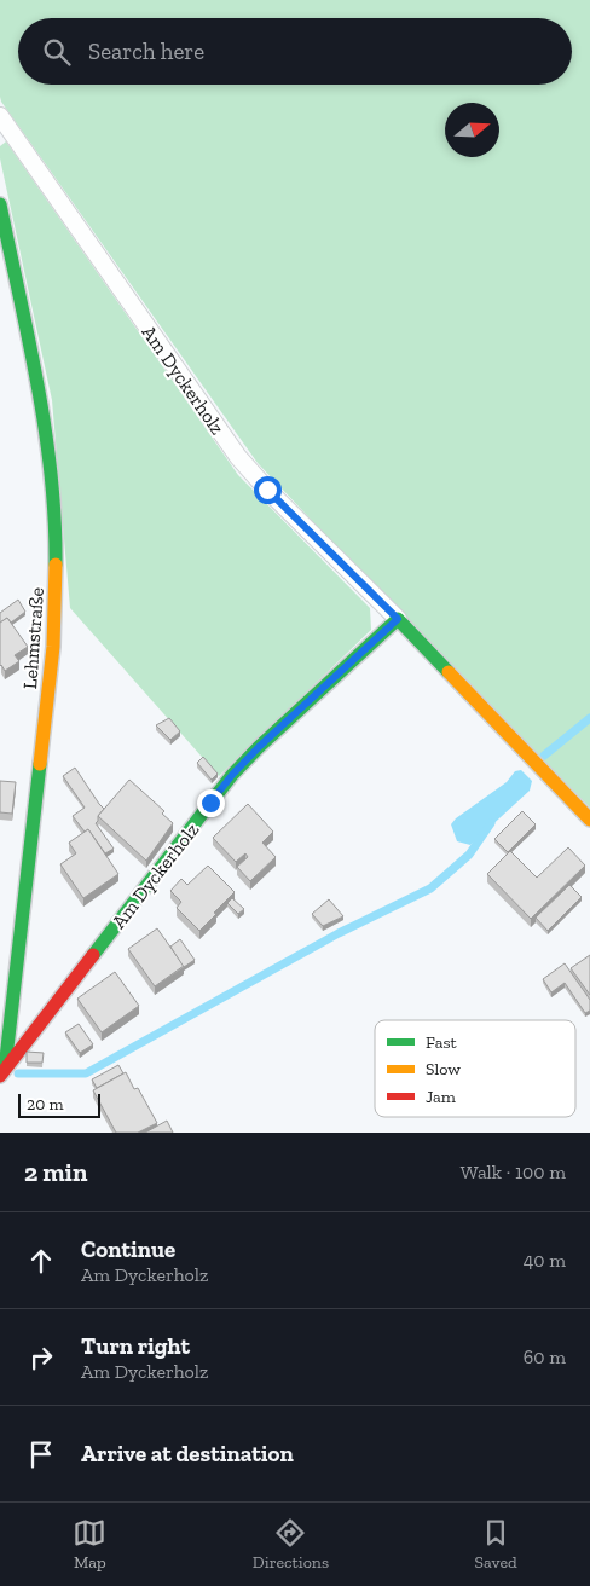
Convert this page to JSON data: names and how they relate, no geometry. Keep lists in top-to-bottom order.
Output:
{
  "streets": {
    "street": ["Am Dyckerholz", "Lehmstraße"]
  },
  "crossings": [
    ["Am Dyckerholz", "Lehmstraße"]
  ],
  "legend": ["Fast", "Slow", "Jam"],
  "scale_bar": "20 m",
  "north": "right",
  "page": {
    "search": "Search here",
    "scale": "20 m",
    "heading": ["2 min", "Walk · 100 m"],
    "list": [
      ["Continue", "Am Dyckerholz", "40 m"],
      ["Turn right", "Am Dyckerholz", "60 m"],
      "Arrive at destination"
    ],
    "nav": ["Map", "Directions", "Saved"]
  }
}
